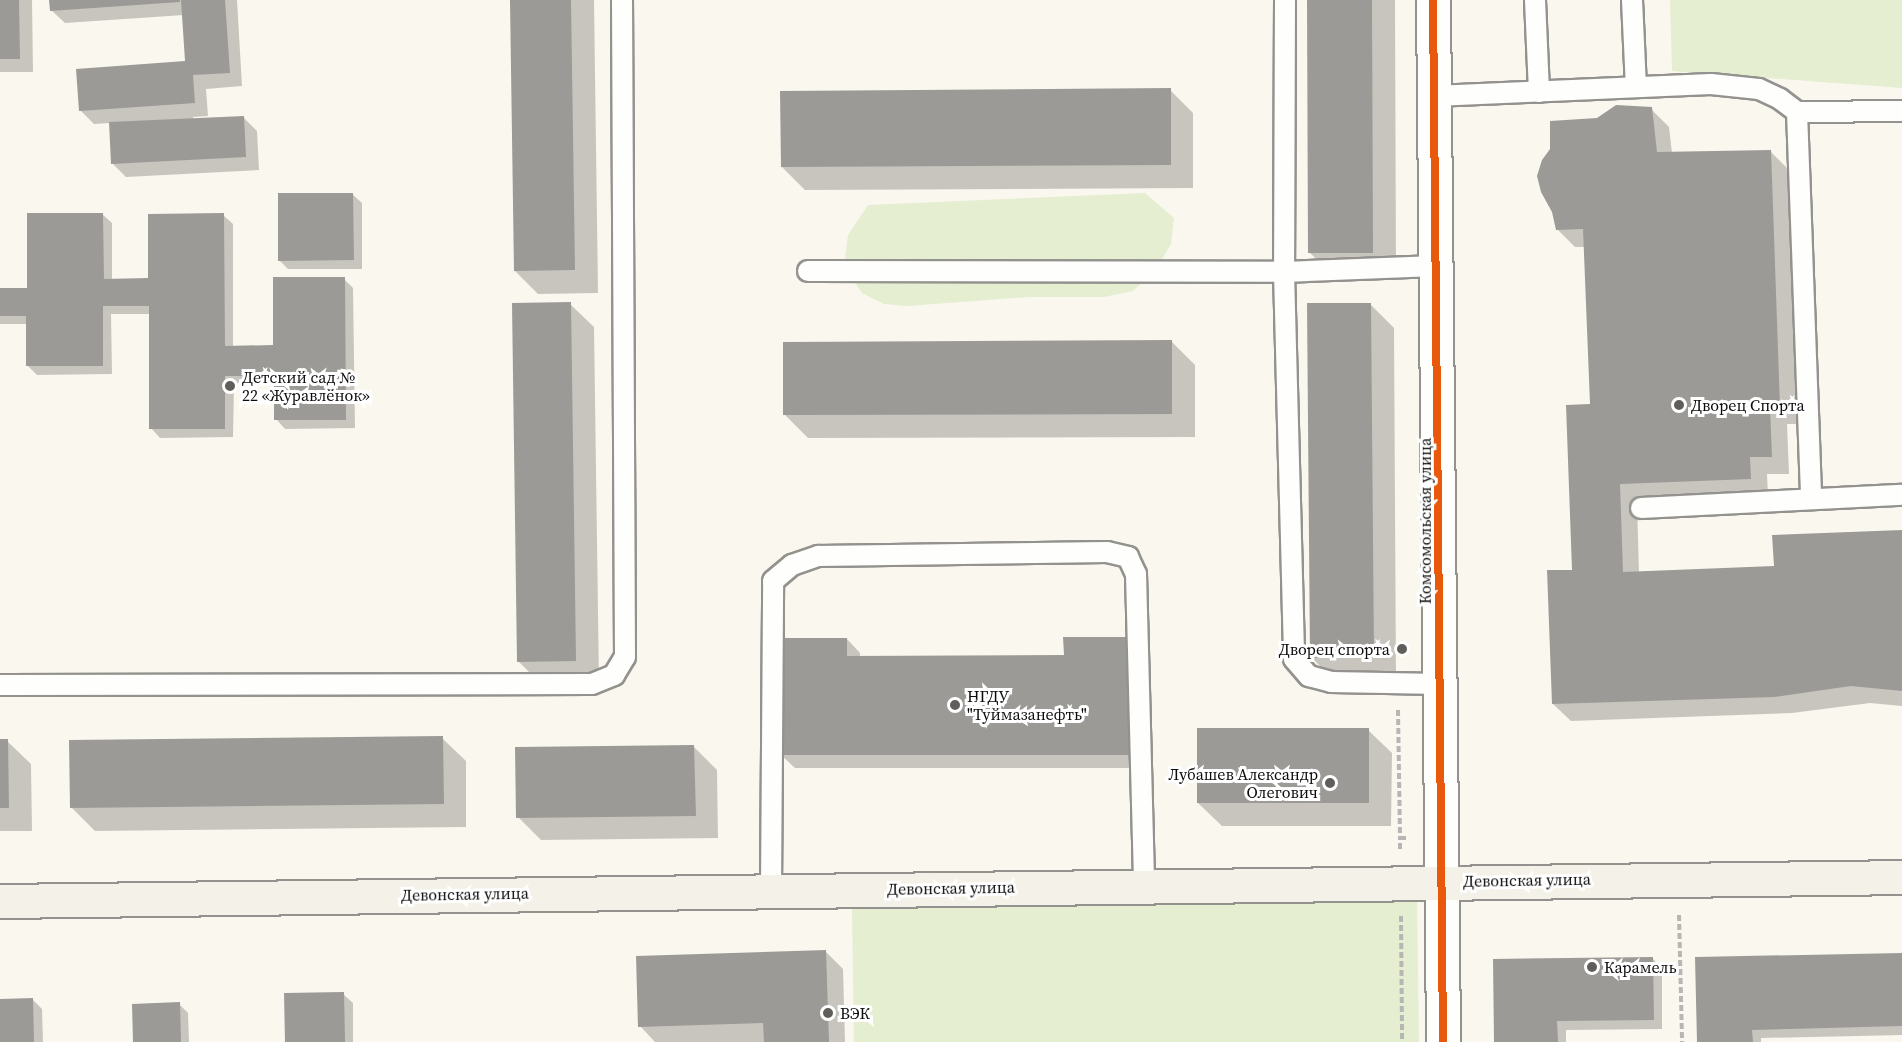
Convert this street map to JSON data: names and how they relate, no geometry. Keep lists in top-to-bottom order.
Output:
{
  "streets": {
    "main road": ["Девонская улица"],
    "street": ["Комсомольская улица"]
  },
  "crossings": [
    ["Комсомольская улица", "Девонская улица"]
  ],
  "places": [
    "Детский сад № 22 «Журавлёнок»",
    "Дворец Спорта",
    "Дворец спорта",
    "НГДУ \"Туймазанефть\"",
    "Лубашев Александр Олегович",
    "Карамель",
    "ВЭК"
  ]
}
